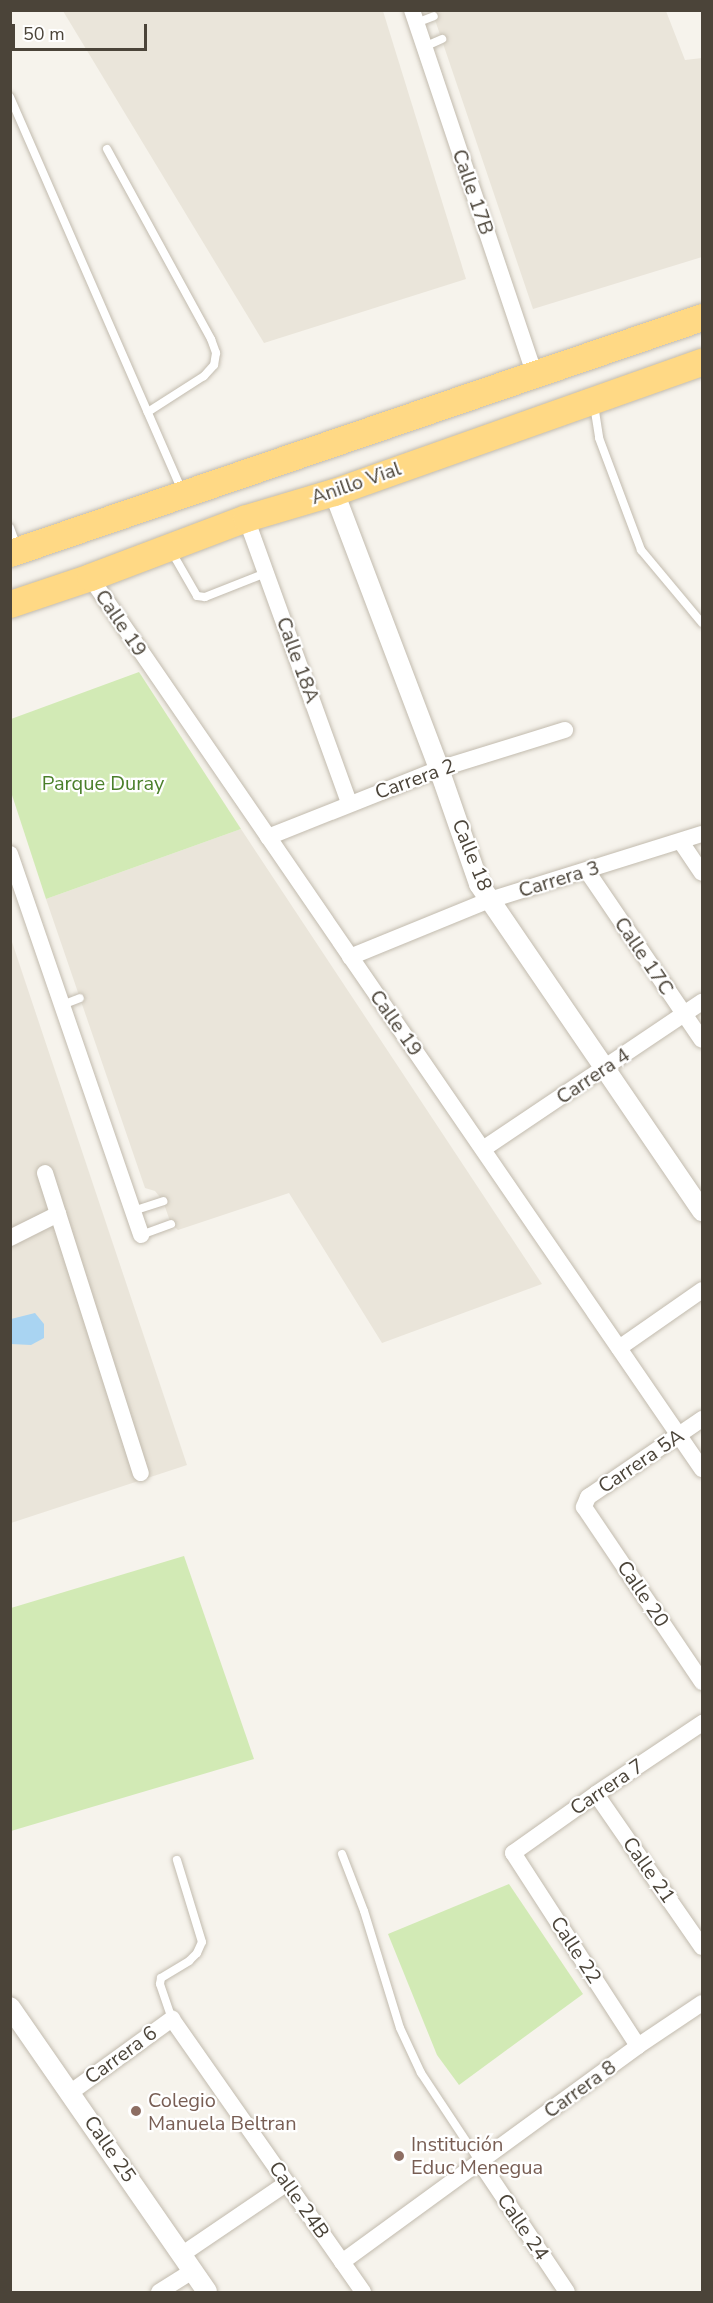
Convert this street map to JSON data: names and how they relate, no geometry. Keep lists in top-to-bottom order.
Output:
{
  "streets": {
    "highway": ["Anillo Vial"],
    "street": [
      "Calle 17B",
      "Calle 19",
      "Calle 18A",
      "Carrera 2",
      "Calle 18",
      "Carrera 3",
      "Calle 17C",
      "Carrera 4",
      "Carrera 5A",
      "Calle 20",
      "Carrera 7",
      "Calle 21",
      "Calle 22",
      "Carrera 6",
      "Carrera 8",
      "Calle 25",
      "Calle 24B",
      "Calle 24"
    ]
  },
  "crossings": [
    ["Anillo Vial", "Calle 19"],
    ["Anillo Vial", "Calle 18A"],
    ["Anillo Vial", "Calle 18"],
    ["Calle 19", "Carrera 2"],
    ["Calle 19", "Carrera 3"],
    ["Calle 19", "Carrera 4"],
    ["Calle 19", "Carrera 5A"],
    ["Calle 18A", "Carrera 2"],
    ["Carrera 2", "Calle 18"],
    ["Calle 18", "Carrera 3"],
    ["Calle 18", "Carrera 4"],
    ["Carrera 3", "Calle 17C"],
    ["Calle 17C", "Carrera 4"],
    ["Carrera 5A", "Calle 20"],
    ["Carrera 7", "Calle 21"],
    ["Carrera 7", "Calle 22"],
    ["Calle 22", "Carrera 8"],
    ["Carrera 6", "Calle 25"],
    ["Carrera 6", "Calle 24B"],
    ["Carrera 8", "Calle 24B"],
    ["Carrera 8", "Calle 24"]
  ],
  "parks": ["Parque Duray"],
  "places": ["Colegio Manuela Beltran", "Institución Educ Menegua"],
  "scale_bar": "50 m"
}
